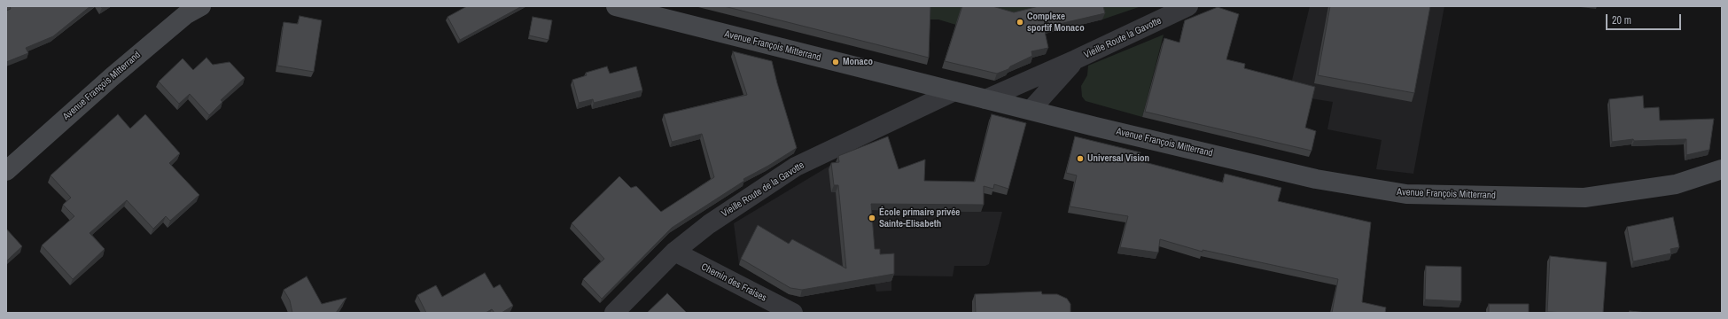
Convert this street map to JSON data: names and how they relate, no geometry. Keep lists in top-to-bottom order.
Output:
{
  "streets": {
    "main road": ["Avenue François Mitterrand"],
    "street": ["Vieille Route la Gavotte", "Vieille Route de la Gavotte", "Chemin des Fraises"]
  },
  "crossings": [
    ["Vieille Route la Gavotte", "Avenue François Mitterrand"],
    ["Avenue François Mitterrand", "Vieille Route de la Gavotte"],
    ["Vieille Route de la Gavotte", "Chemin des Fraises"]
  ],
  "places": [
    "Complexe sportif Monaco",
    "Monaco",
    "Universal Vision",
    "École primaire privée Sainte-Elisabeth"
  ],
  "scale_bar": "20 m"
}
